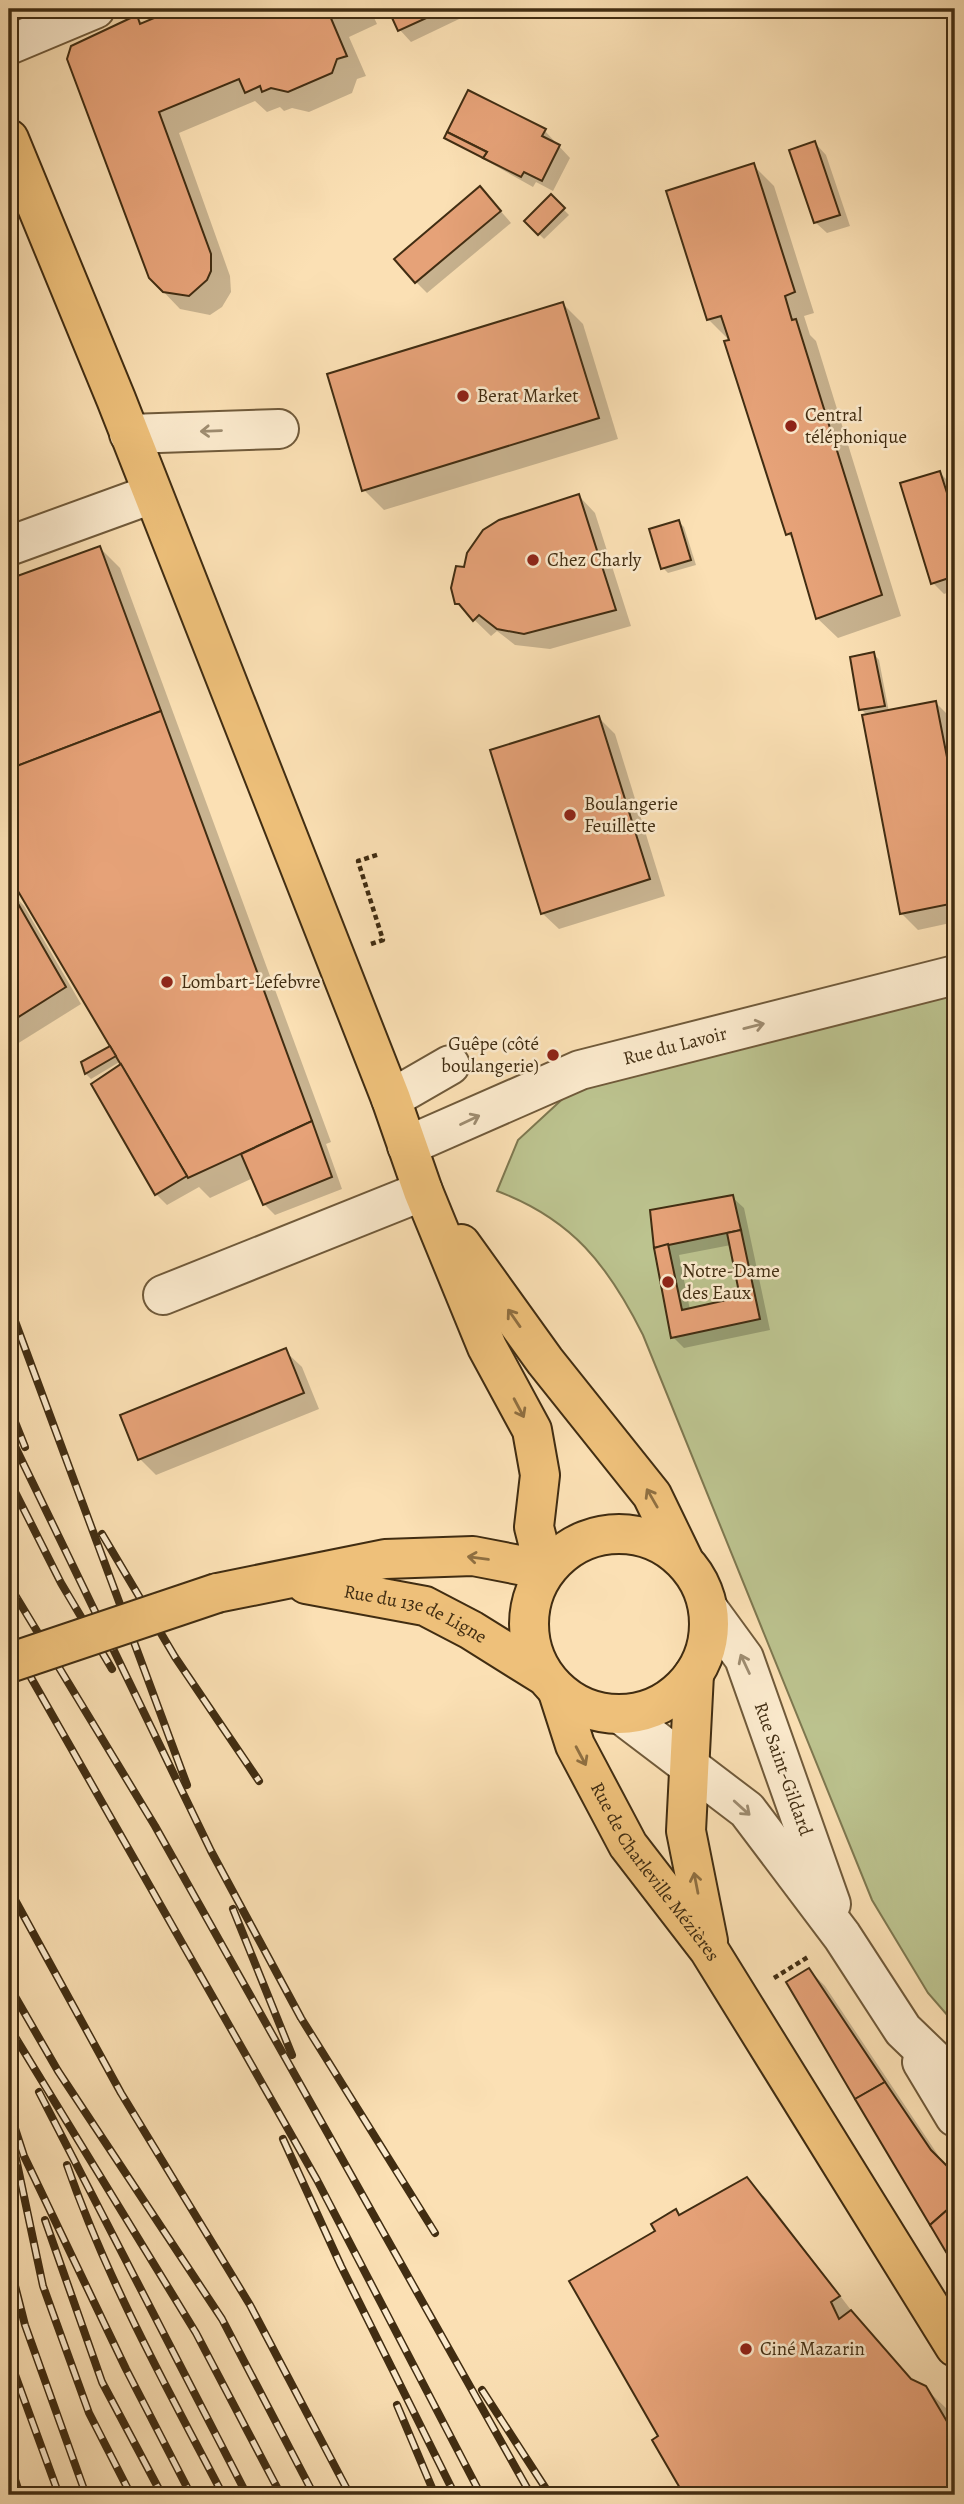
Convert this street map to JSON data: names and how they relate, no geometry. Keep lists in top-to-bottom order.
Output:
{
  "streets": {
    "main road": ["Rue du 13e de Ligne", "Rue de Charleville Mézières"],
    "street": ["Rue du Lavoir", "Rue Saint-Gildard"]
  },
  "crossings": [
    ["Rue du 13e de Ligne", "Rue Saint-Gildard"],
    ["Rue du 13e de Ligne", "Rue de Charleville Mézières"],
    ["Rue Saint-Gildard", "Rue de Charleville Mézières"]
  ],
  "one_way": ["Rue du Lavoir"],
  "places": [
    "Berat Market",
    "Central téléphonique",
    "Chez Charly",
    "Boulangerie Feuillette",
    "Lombart-Lefebvre",
    "Guêpe (côté boulangerie)",
    "Notre-Dame des Eaux",
    "Ciné Mazarin"
  ]
}
